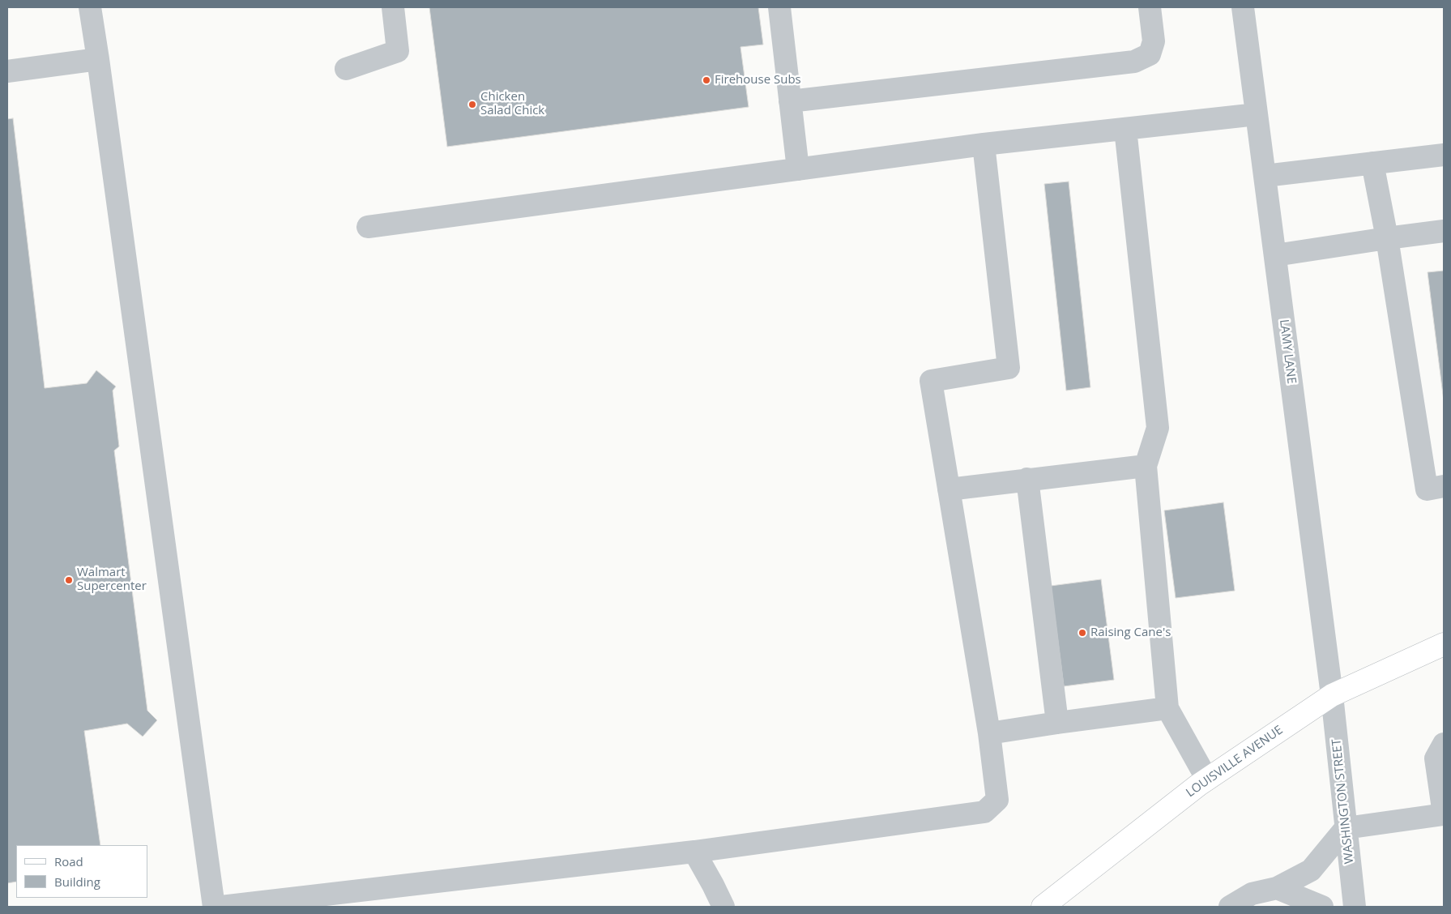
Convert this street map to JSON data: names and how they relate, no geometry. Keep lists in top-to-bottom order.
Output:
{
  "streets": {
    "main road": ["LOUISVILLE AVENUE"],
    "street": ["LAMY LANE", "WASHINGTON STREET"]
  },
  "crossings": [
    ["LAMY LANE", "LOUISVILLE AVENUE"],
    ["LAMY LANE", "WASHINGTON STREET"],
    ["LOUISVILLE AVENUE", "WASHINGTON STREET"]
  ],
  "places": [
    "Firehouse Subs",
    "Chicken Salad Chick",
    "Walmart Supercenter",
    "Raising Cane's"
  ],
  "legend": ["Road", "Building"]
}
